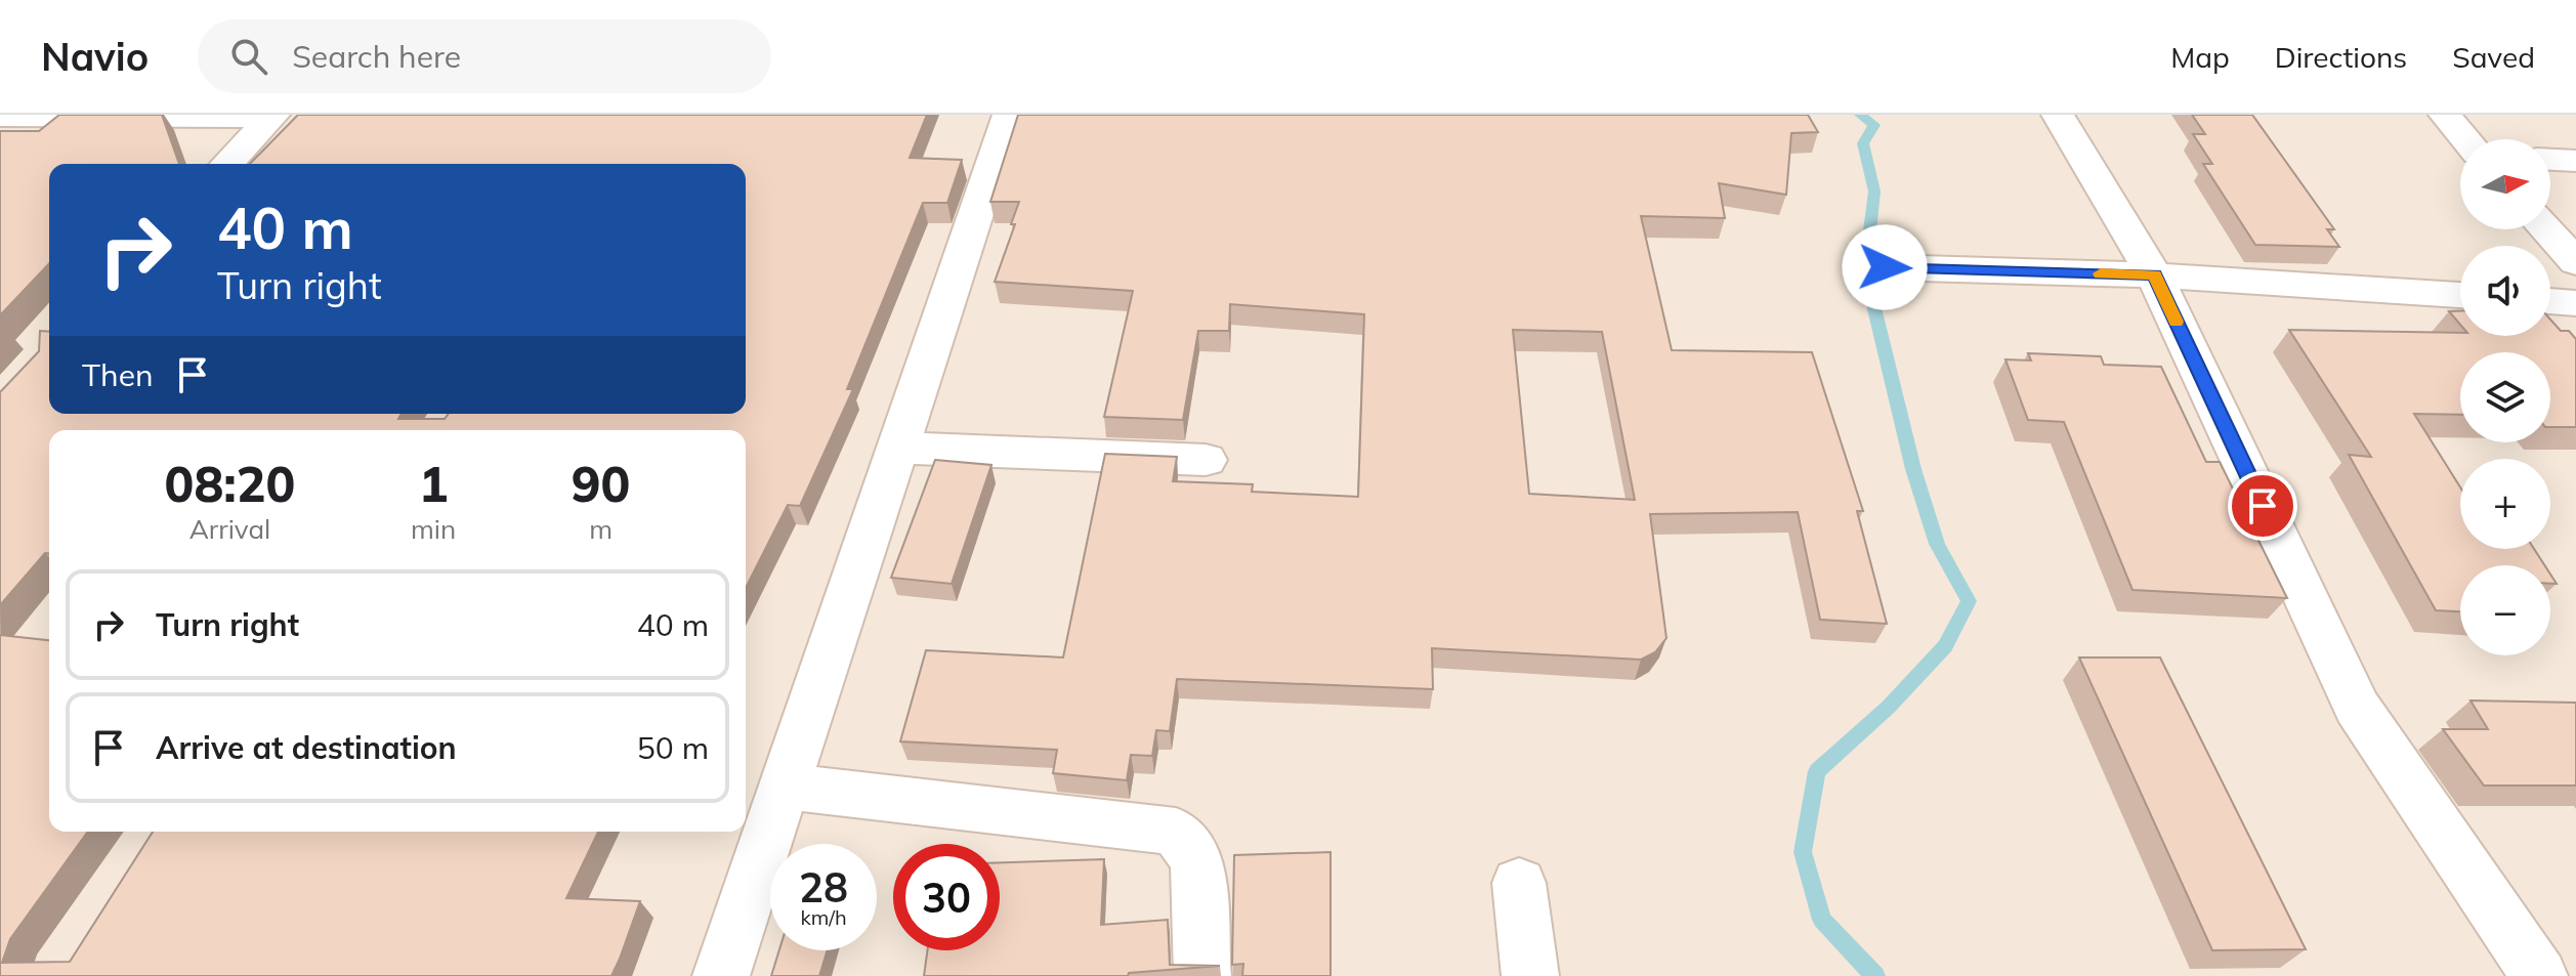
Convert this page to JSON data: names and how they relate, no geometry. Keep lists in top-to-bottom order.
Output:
{
  "north": "right",
  "page": {
    "header": "Navio",
    "search": "Search here",
    "nav": ["Map", "Directions", "Saved"],
    "map_buttons": ["+", "−"],
    "turn": ["40 m", "Turn right"],
    "then": "Then",
    "eta": [
      "08:20",
      "Arrival",
      "1",
      "min",
      "90",
      "m"
    ],
    "list": [
      {
        "name": "Turn right",
        "value": "40 m"
      },
      {
        "name": "Arrive at destination",
        "value": "50 m"
      }
    ],
    "speed": "28 km/h",
    "limit": "30"
  }
}
